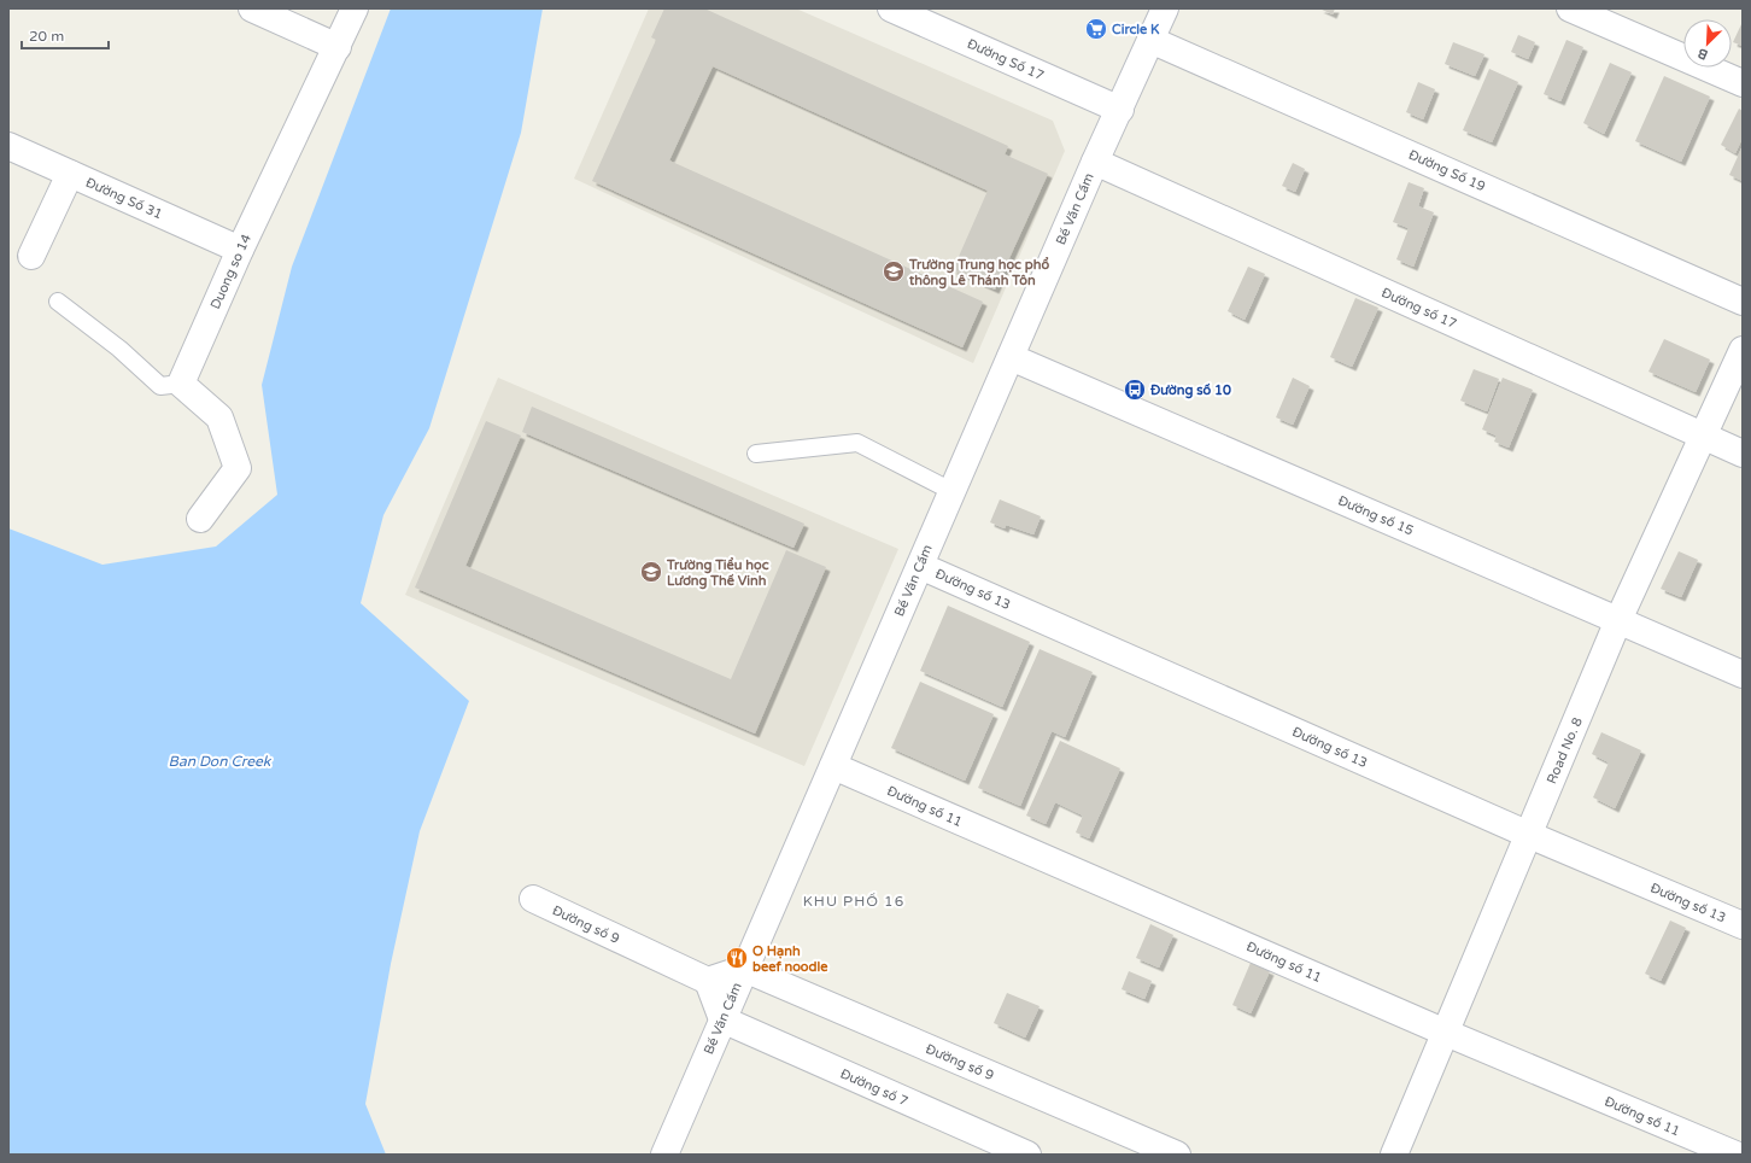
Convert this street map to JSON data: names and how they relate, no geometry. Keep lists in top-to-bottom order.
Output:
{
  "streets": {
    "street": [
      "Đường Số 17",
      "Đường Số 19",
      "Đường Số 31",
      "Bế Văn Cấm",
      "Duong so 14",
      "Đường số 17",
      "Đường số 15",
      "Đường số 13",
      "Road No. 8",
      "Đường số 11",
      "Đường số 9",
      "Đường số 7"
    ]
  },
  "crossings": [
    ["Đường Số 17", "Bế Văn Cấm"],
    ["Đường Số 19", "Bế Văn Cấm"],
    ["Đường Số 31", "Duong so 14"],
    ["Bế Văn Cấm", "Đường số 17"],
    ["Bế Văn Cấm", "Đường số 15"],
    ["Bế Văn Cấm", "Đường số 13"],
    ["Bế Văn Cấm", "Đường số 11"],
    ["Bế Văn Cấm", "Đường số 9"],
    ["Bế Văn Cấm", "Đường số 7"],
    ["Đường số 17", "Road No. 8"],
    ["Đường số 15", "Road No. 8"],
    ["Đường số 13", "Road No. 8"],
    ["Road No. 8", "Đường số 11"]
  ],
  "districts": ["KHU PHỐ 16"],
  "water": ["Ban Don Creek"],
  "places": {
    "supermarket": ["Circle K"],
    "school or university": ["Trường Trung học phổ thông Lê Thánh Tôn", "Trường Tiểu học Lương Thế Vinh"],
    "bus stop": ["Đường số 10"],
    "restaurant": ["O Hạnh beef noodle"]
  },
  "scale_bar": "20 m",
  "north": "bottom left"
}
